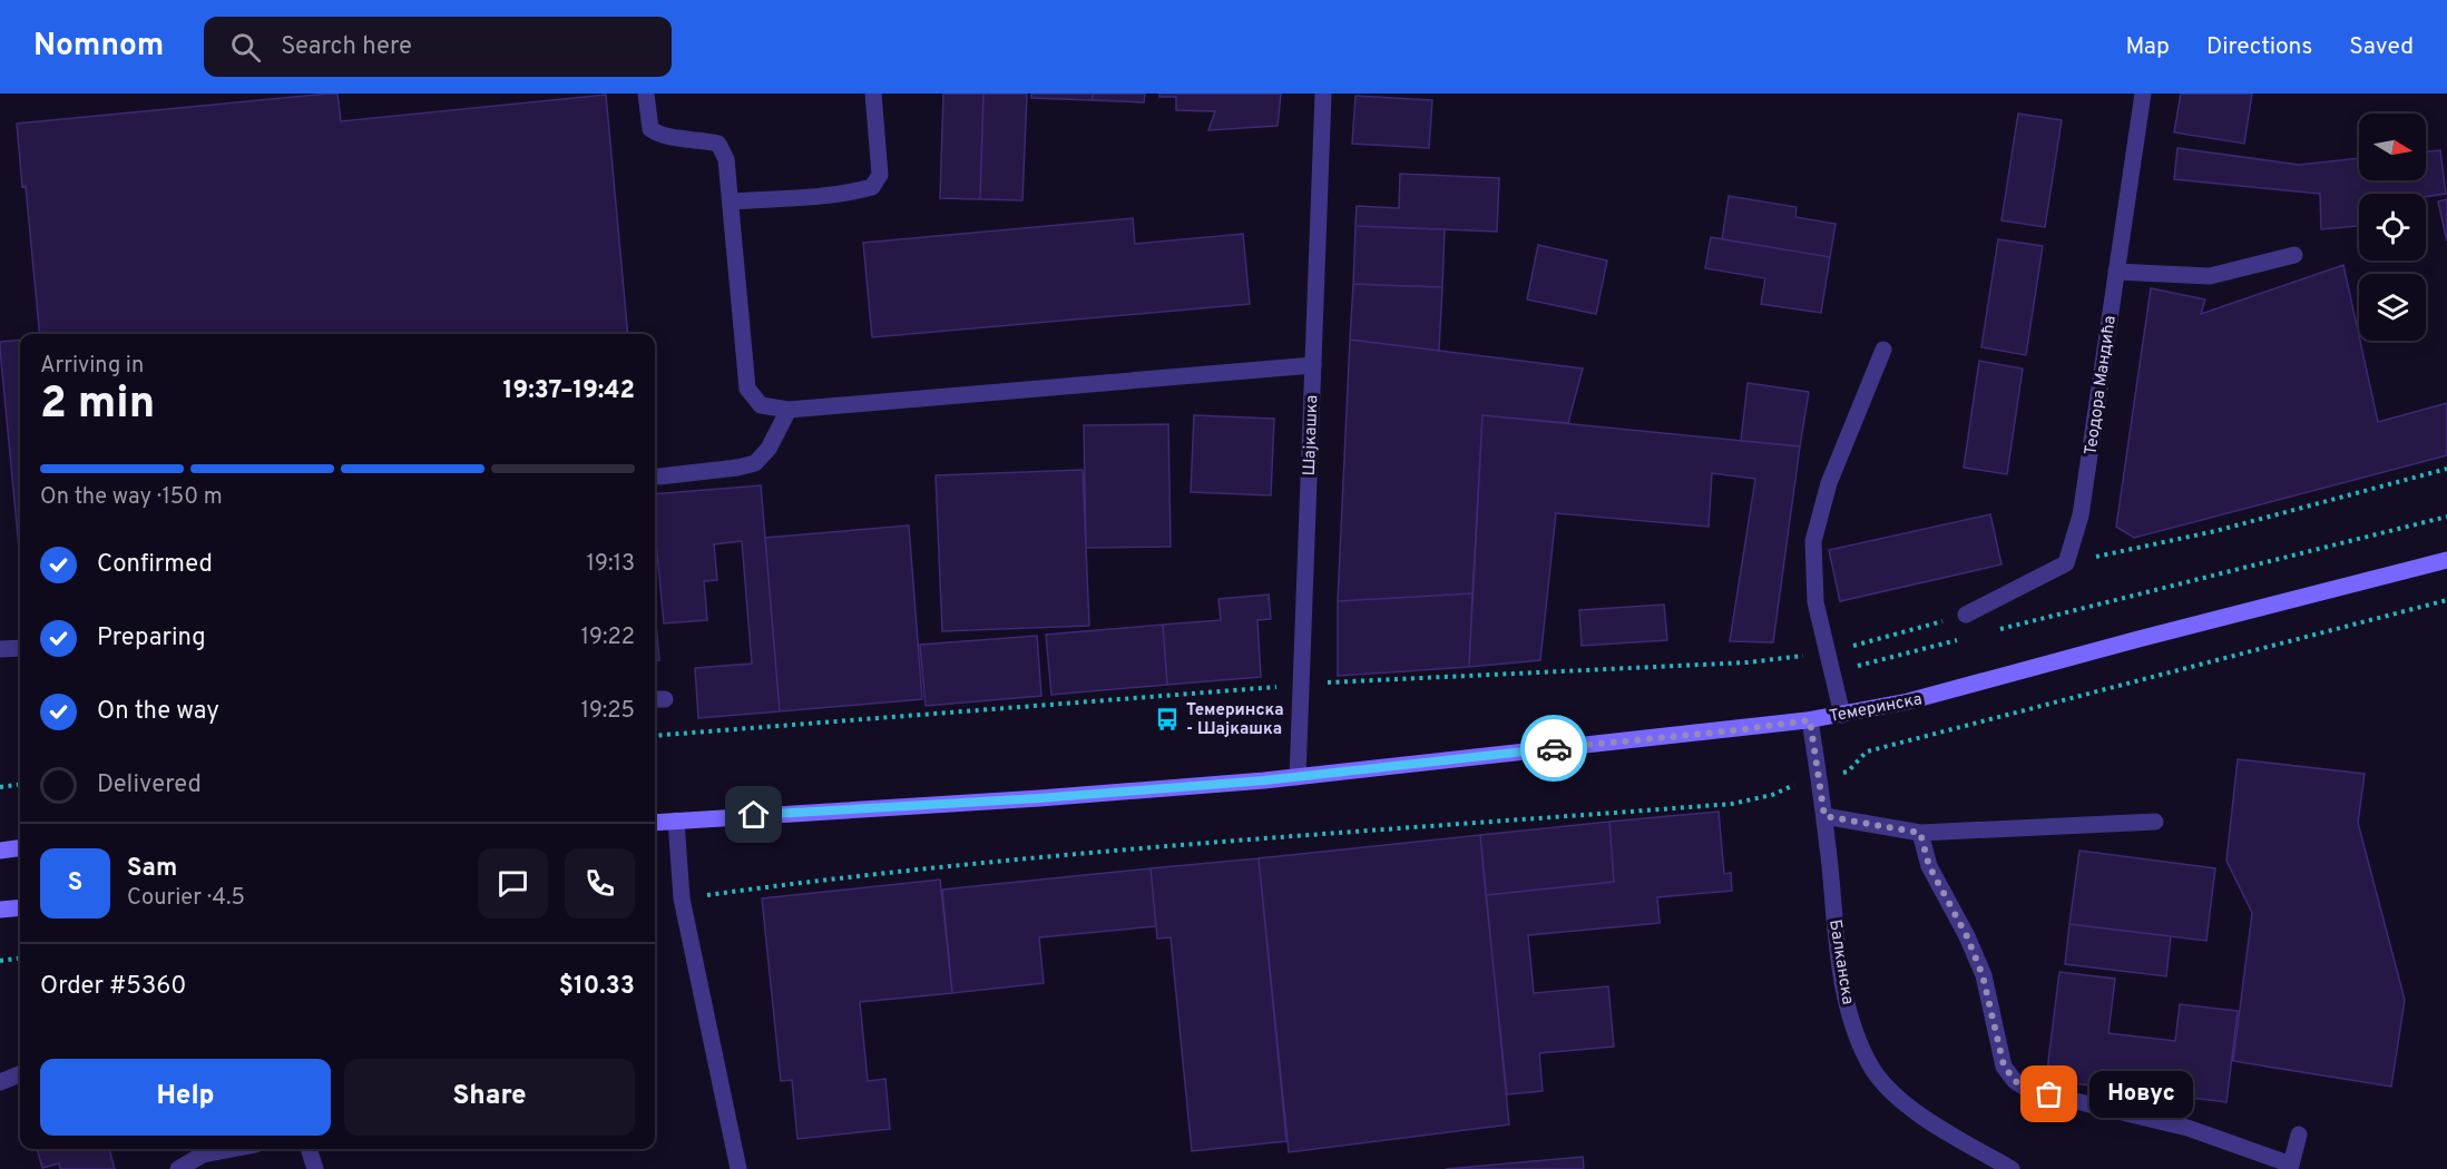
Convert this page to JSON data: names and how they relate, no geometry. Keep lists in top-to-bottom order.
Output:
{
  "streets": {
    "main road": ["Темеринска"],
    "street": ["Теодора Мандића", "Шајкашка", "Балканска"]
  },
  "crossings": [
    ["Шајкашка", "Темеринска"],
    ["Темеринска", "Балканска"]
  ],
  "places": {
    "bus stop": ["Темеринска - Шајкашка"],
    "other": ["Новус"]
  },
  "north": "right",
  "page": {
    "header": "Nomnom",
    "search": "Search here",
    "nav": ["Map", "Directions", "Saved"],
    "heading": ["2 min", "Arriving in", "19:37–19:42"],
    "panel": [
      "Sam",
      "Courier · 4.5",
      "Order #5360",
      "$10.33"
    ],
    "bar": "On the way · 150 m",
    "list": [
      ["Confirmed", "19:13"],
      ["Preparing", "19:22"],
      ["On the way", "19:25"],
      "Delivered"
    ],
    "round": "S",
    "buttons": ["Help", "Share"],
    "bubble": "Новус"
  }
}
